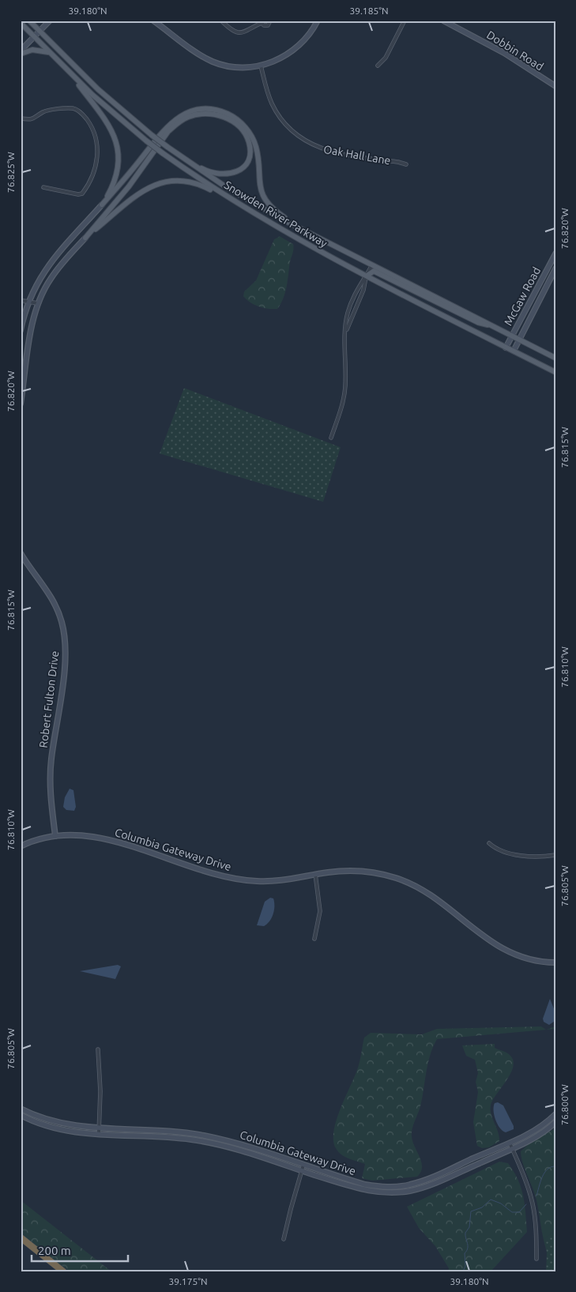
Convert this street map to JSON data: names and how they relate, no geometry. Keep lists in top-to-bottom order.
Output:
{
  "streets": {
    "main road": ["Snowden River Parkway"],
    "street": [
      "Dobbin Road",
      "Oak Hall Lane",
      "McGaw Road",
      "Robert Fulton Drive",
      "Columbia Gateway Drive"
    ]
  },
  "crossings": [
    ["Snowden River Parkway", "McGaw Road"],
    ["Robert Fulton Drive", "Columbia Gateway Drive"]
  ],
  "scale_bar": "200 m",
  "coordinates": [
    "39.180°N",
    "39.185°N",
    "76.825°W",
    "76.820°W",
    "76.815°W",
    "76.810°W",
    "76.805°W",
    "76.800°W",
    "39.175°N"
  ]
}
